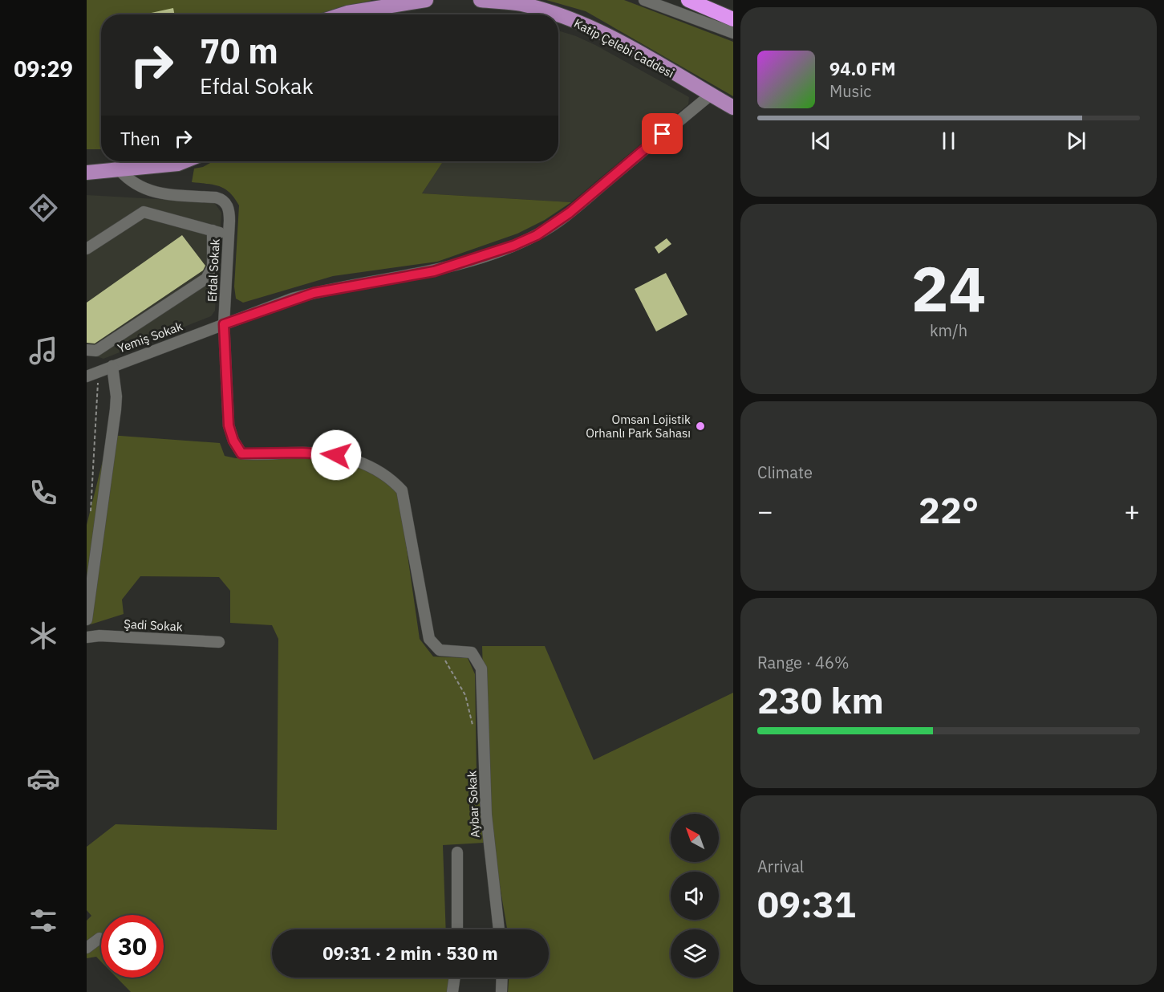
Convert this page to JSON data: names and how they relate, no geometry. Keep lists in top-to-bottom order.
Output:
{
  "streets": {
    "main road": ["Katip Çelebi Caddesi"],
    "street": [
      "Efdal Sokak",
      "Yemiş Sokak",
      "Şadi Sokak",
      "Aybar Sokak"
    ]
  },
  "crossings": [
    ["Katip Çelebi Caddesi", "Yemiş Sokak"],
    ["Efdal Sokak", "Yemiş Sokak"],
    ["Efdal Sokak", "Aybar Sokak"]
  ],
  "places": ["Omsan Lojistik Orhanlı Park Sahası"],
  "north": "top left",
  "page": {
    "tabs": "09:29",
    "turn": ["70 m", "Efdal Sokak"],
    "song": ["94.0 FM", "Music"],
    "then": "Then",
    "tile": [
      ["24", "km/h"],
      "Climate",
      ["Range · 46%", "230 km"],
      ["Arrival", "09:31"]
    ],
    "heat": ["−", "22°", "+"],
    "limit": "30",
    "trip": "09:31 · 2 min · 530 m"
  }
}
